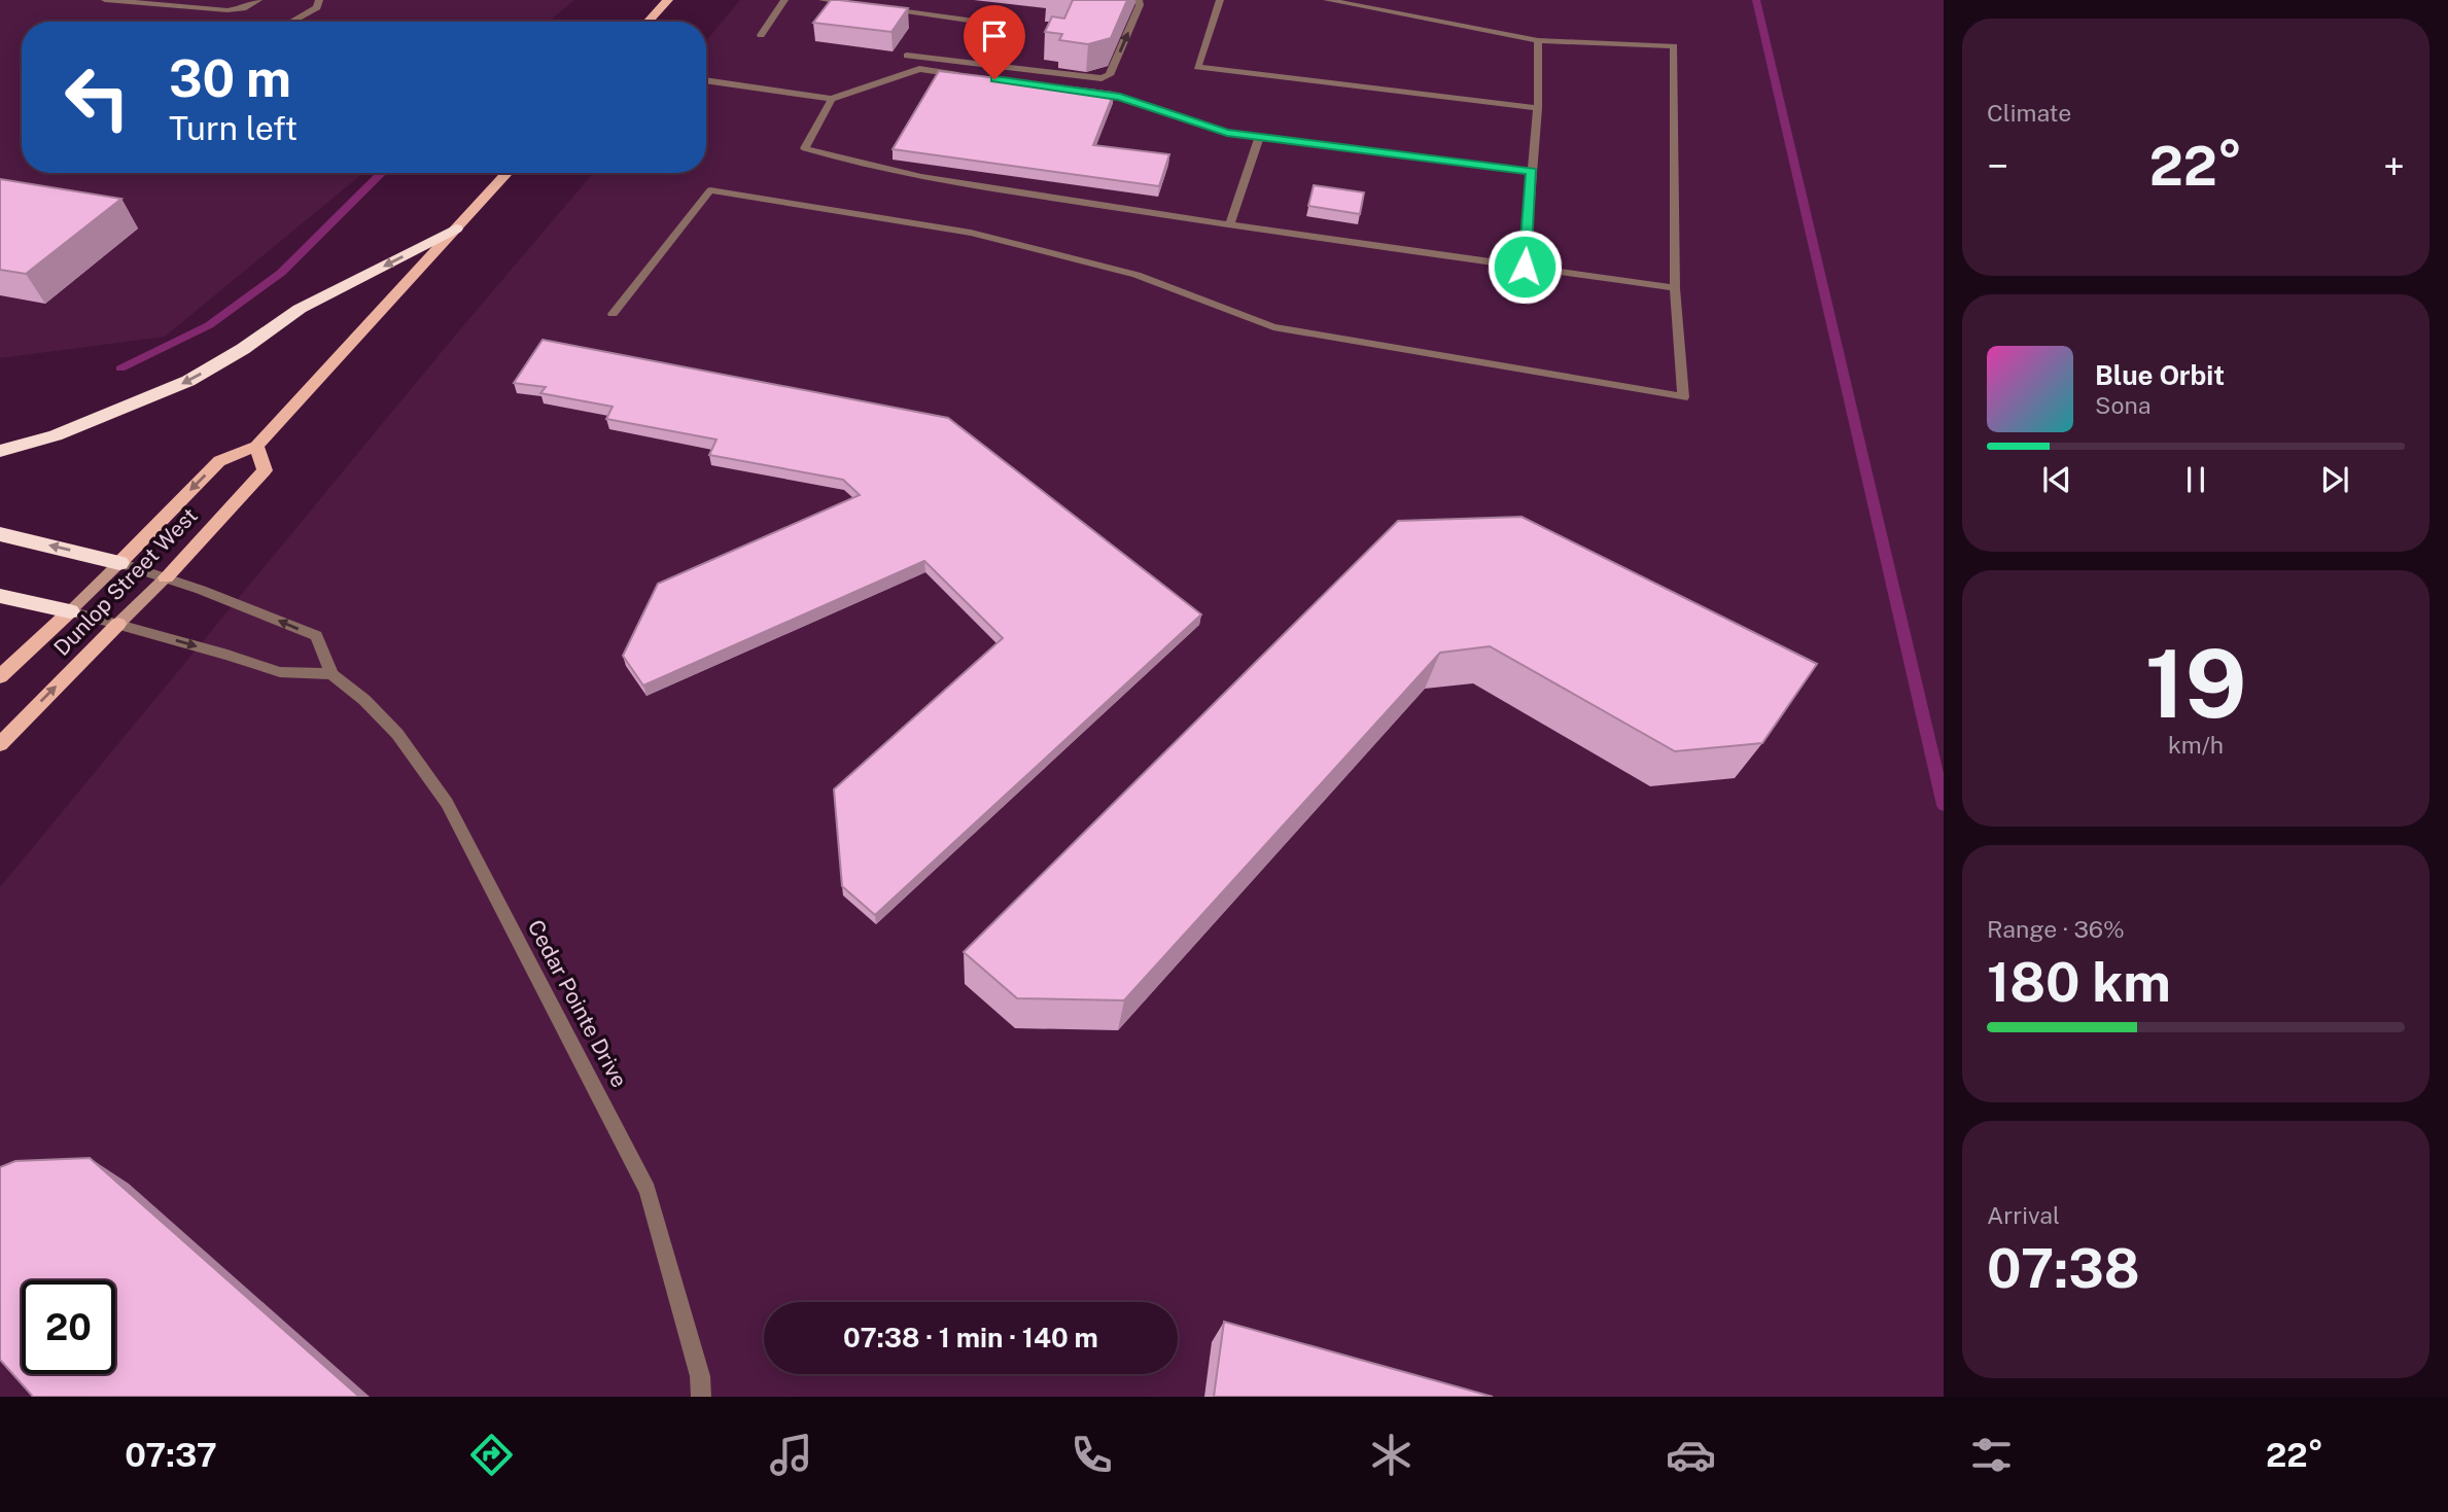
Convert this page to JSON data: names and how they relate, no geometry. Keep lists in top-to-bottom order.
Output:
{
  "streets": {
    "main road": ["Dunlop Street West"],
    "street": ["Cedar Pointe Drive"]
  },
  "crossings": [
    ["Dunlop Street West", "Cedar Pointe Drive"]
  ],
  "page": {
    "tile": [
      "Climate",
      ["19", "km/h"],
      ["Range · 36%", "180 km"],
      ["Arrival", "07:38"]
    ],
    "turn": ["30 m", "Turn left"],
    "heat": ["−", "22°", "+"],
    "song": ["Blue Orbit", "Sona"],
    "limit": "20",
    "trip": "07:38 · 1 min · 140 m",
    "tabs": ["07:37", "22°"]
  }
}
